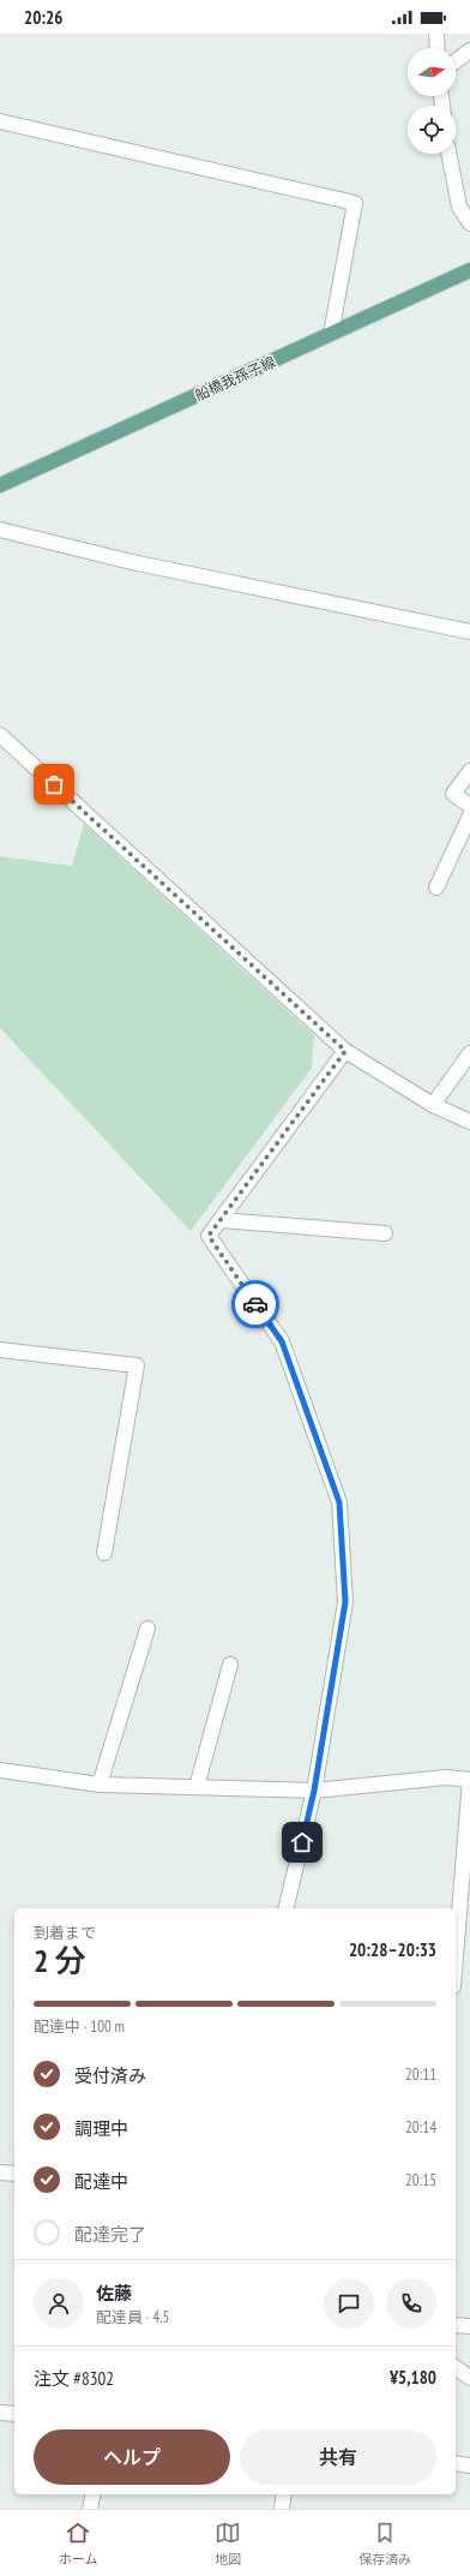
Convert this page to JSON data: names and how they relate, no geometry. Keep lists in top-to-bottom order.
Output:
{
  "streets": {
    "main road": ["船橋我孫子線"]
  },
  "north": "right",
  "page": {
    "status": "20:26",
    "heading": ["2 分", "到着まで", "20:28–20:33"],
    "panel": [
      "佐藤",
      "配達員 · 4.5",
      "注文 #8302",
      "¥5,180"
    ],
    "bar": "配達中 · 100 m",
    "list": [
      ["受付済み", "20:11"],
      ["調理中", "20:14"],
      ["配達中", "20:15"],
      "配達完了"
    ],
    "buttons": ["ヘルプ", "共有"],
    "tabs": ["ホーム", "地図", "保存済み"]
  }
}
